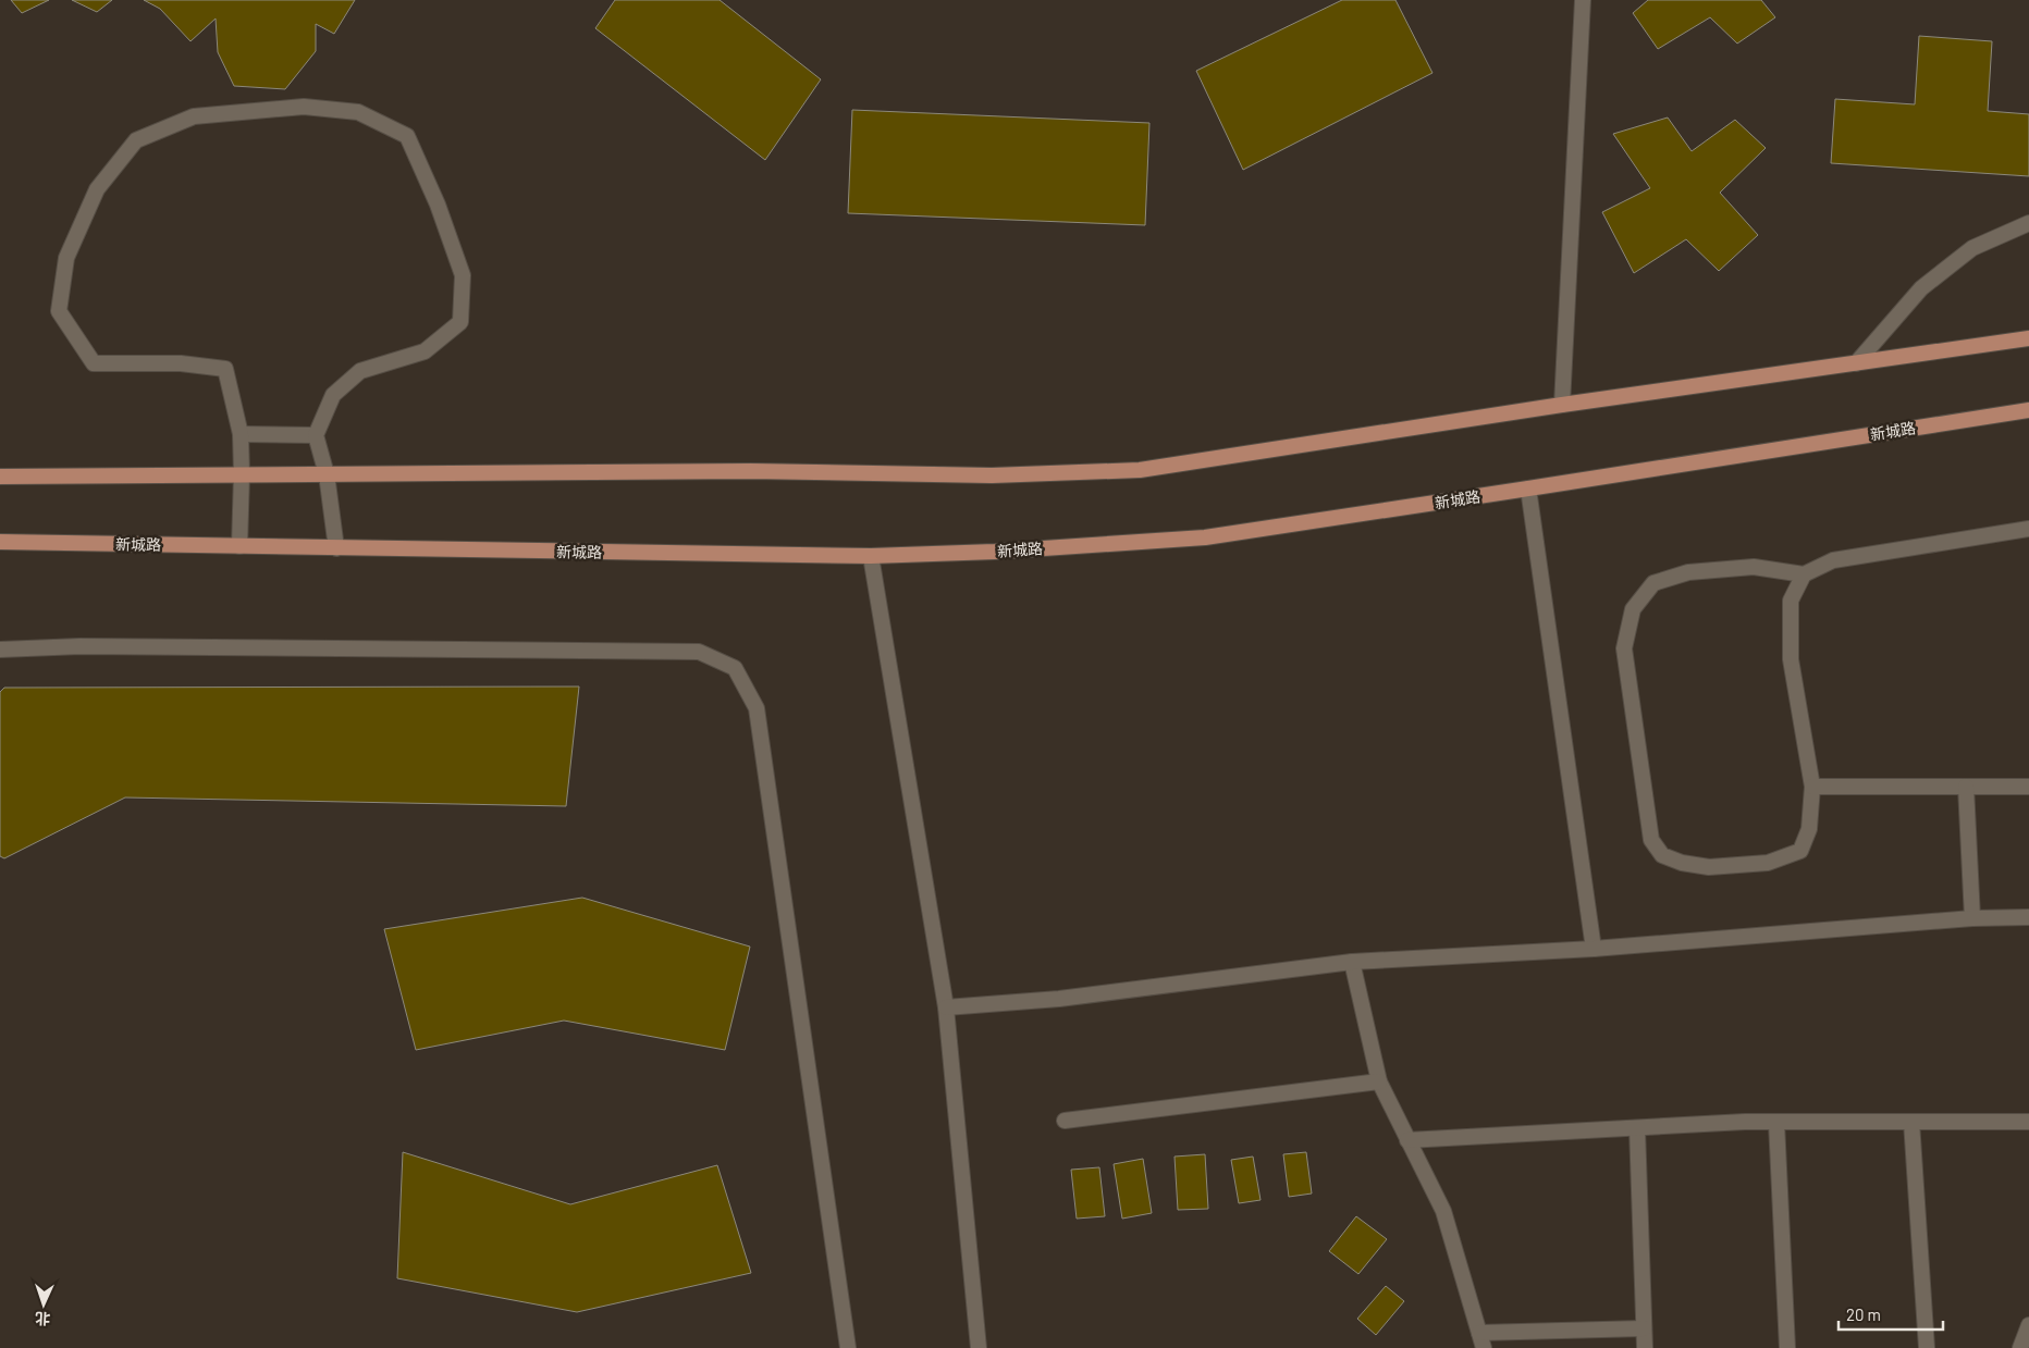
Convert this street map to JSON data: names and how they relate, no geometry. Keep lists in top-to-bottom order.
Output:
{
  "streets": {
    "main road": ["新城路"]
  },
  "scale_bar": "20 m",
  "north": "bottom"
}
